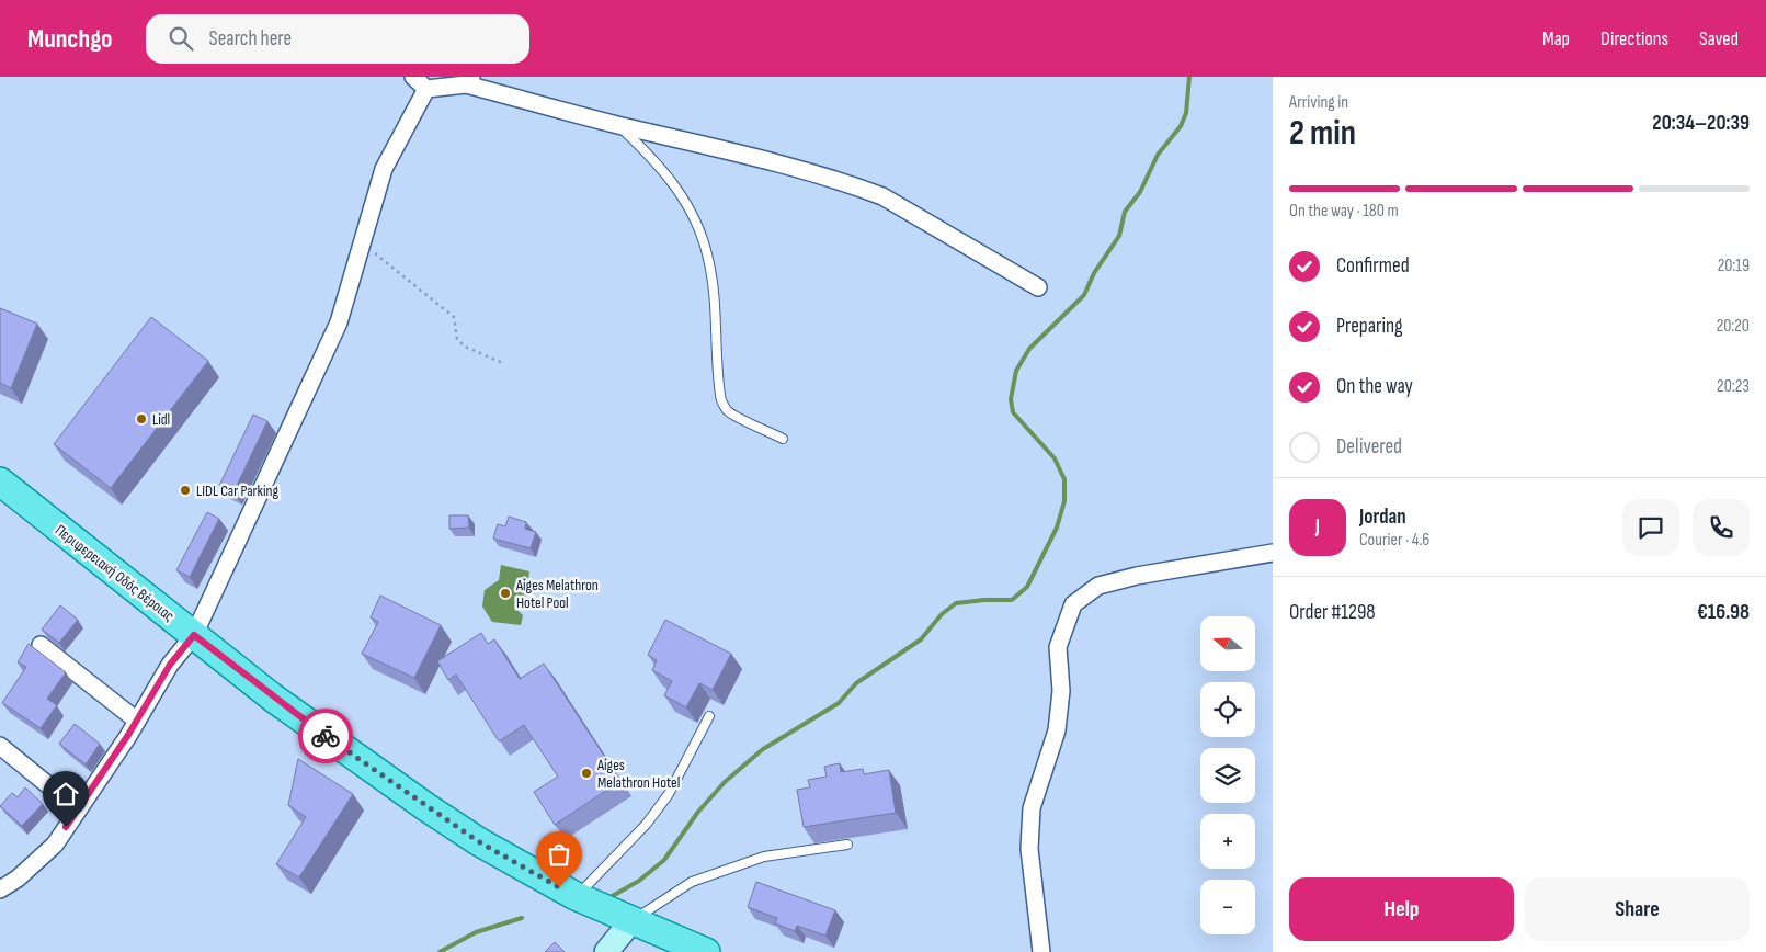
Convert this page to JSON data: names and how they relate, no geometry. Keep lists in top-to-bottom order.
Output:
{
  "streets": {
    "main road": ["Περιφερειακή Οδός Βέροιας"]
  },
  "places": [
    "Lidl",
    "LIDL Car Parking",
    "Aiges Melathron Hotel Pool",
    "Aiges Melathron Hotel"
  ],
  "north": "left",
  "page": {
    "header": "Munchgo",
    "search": "Search here",
    "nav": ["Map", "Directions", "Saved"],
    "heading": ["2 min", "Arriving in", "20:34–20:39"],
    "panel": [
      "Jordan",
      "Courier · 4.6",
      "Order #1298",
      "€16.98"
    ],
    "bar": "On the way · 180 m",
    "list": [
      ["Confirmed", "20:19"],
      ["Preparing", "20:20"],
      ["On the way", "20:23"],
      "Delivered"
    ],
    "round": "J",
    "map_buttons": ["+", "−"],
    "buttons": ["Help", "Share"]
  }
}
